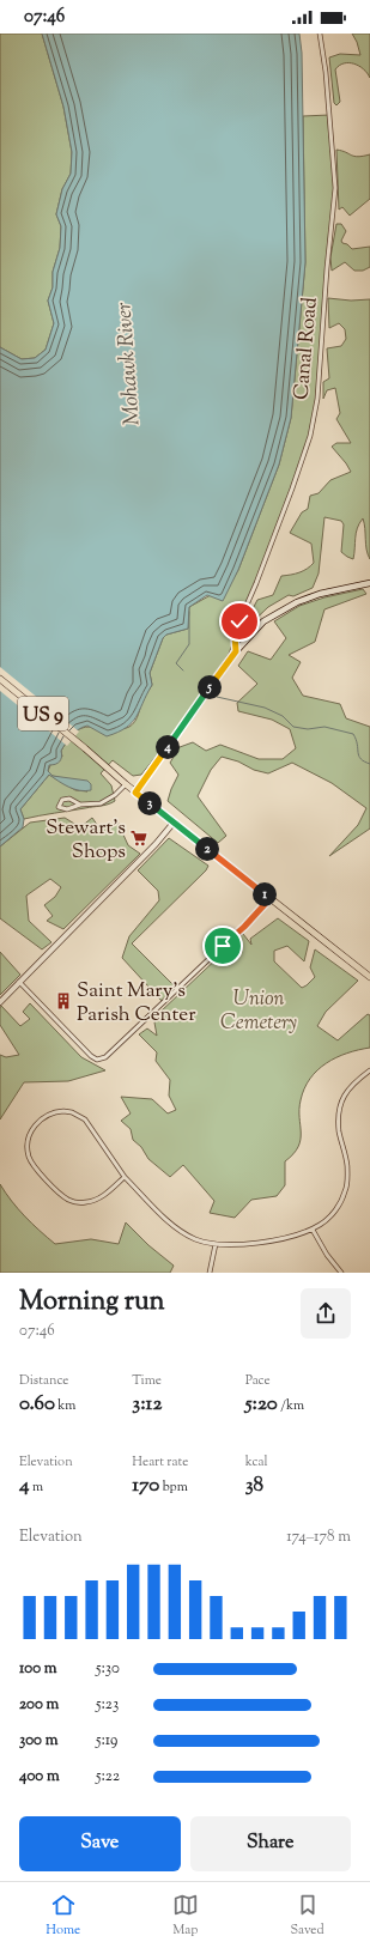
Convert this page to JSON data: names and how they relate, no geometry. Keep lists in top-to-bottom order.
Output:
{
  "streets": {
    "main road": ["US 9"],
    "street": ["Canal Road"]
  },
  "water": ["Mohawk River"],
  "parks": ["Union Cemetery"],
  "places": {
    "supermarket": ["Stewart's Shops"],
    "building": ["Saint Mary's Parish Center"]
  },
  "page": {
    "status": "07:46",
    "pins": [
      "5",
      "4",
      "3",
      "2",
      "1"
    ],
    "heading": ["Morning run", "07:46"],
    "stats": [
      ["Distance", "0.60 km"],
      ["Time", "3:12"],
      ["Pace", "5:20 /km"],
      ["Elevation", "4 m"],
      ["Heart rate", "170 bpm"],
      ["kcal", "38"]
    ],
    "chart": ["Elevation", "174–178 m"],
    "list": [
      {
        "name": "100 m",
        "note": "5:30"
      },
      {
        "name": "200 m",
        "note": "5:23"
      },
      {
        "name": "300 m",
        "note": "5:19"
      },
      {
        "name": "400 m",
        "note": "5:22"
      }
    ],
    "buttons": ["Save", "Share"],
    "tabs": ["Home", "Map", "Saved"]
  }
}
